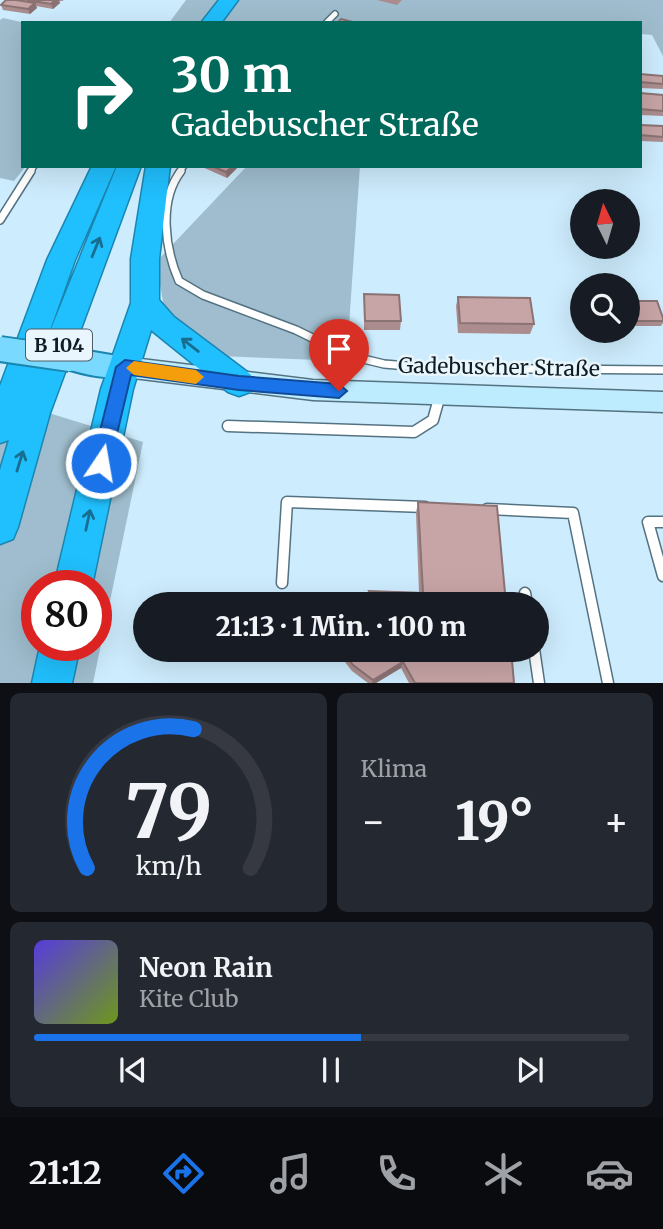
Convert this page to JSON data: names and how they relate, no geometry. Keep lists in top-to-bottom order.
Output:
{
  "streets": {
    "highway": ["B 104"],
    "street": ["Gadebuscher Straße"]
  },
  "crossings": [
    ["B 104", "Gadebuscher Straße"]
  ],
  "north": "top",
  "page": {
    "turn": ["30 m", "Gadebuscher Straße"],
    "limit": "80",
    "trip": "21:13 · 1 Min. · 100 m",
    "tile": "Klima",
    "heat": ["−", "19°", "+"],
    "song": ["Neon Rain", "Kite Club"],
    "tabs": "21:12",
    "gauge": ["79", "km/h"]
  }
}
